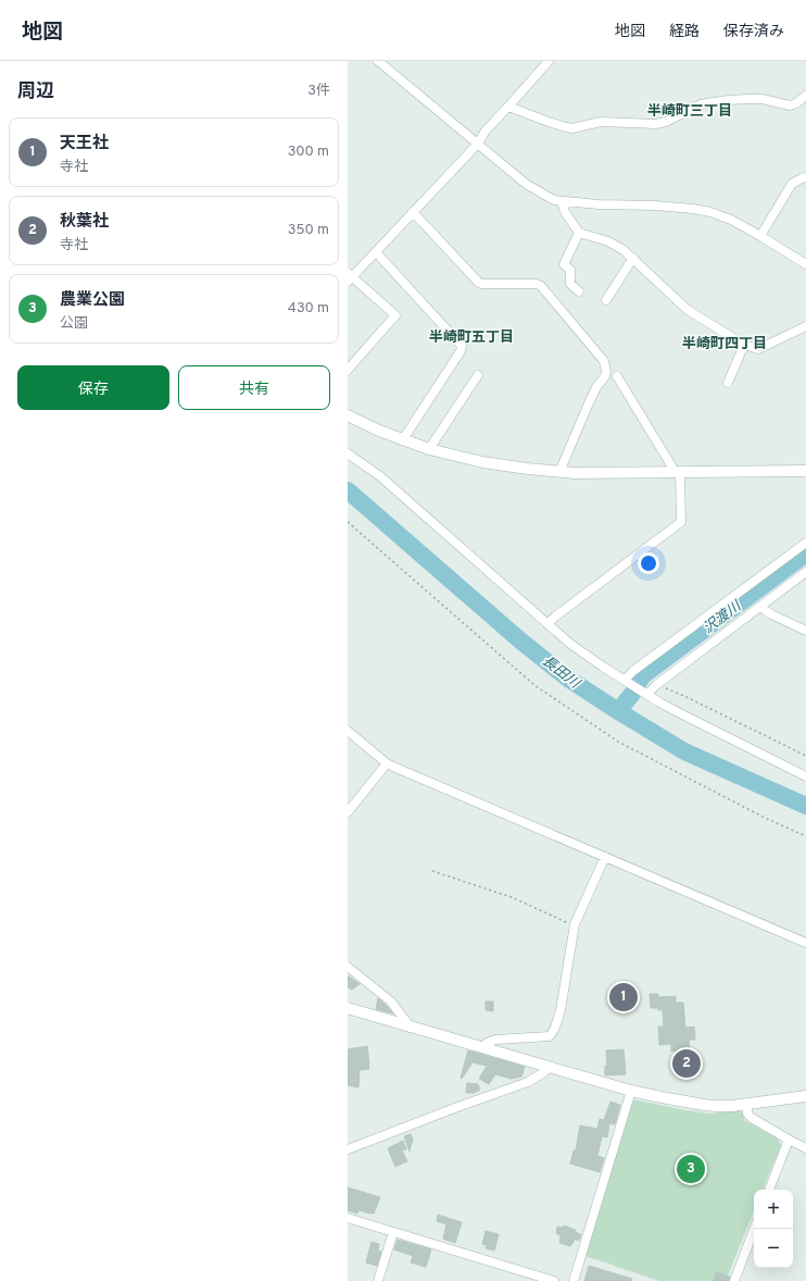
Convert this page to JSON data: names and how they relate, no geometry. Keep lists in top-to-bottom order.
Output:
{
  "districts": ["半崎町三丁目", "半崎町五丁目", "半崎町四丁目"],
  "water": ["沢渡川", "長田川"],
  "page": {
    "header": "地図",
    "nav": ["地図", "経路", "保存済み"],
    "heading": ["周辺", "3件"],
    "list": [
      {
        "mark": "1",
        "name": "天王社",
        "note": "寺社",
        "value": "300 m"
      },
      {
        "mark": "2",
        "name": "秋葉社",
        "note": "寺社",
        "value": "350 m"
      },
      {
        "mark": "3",
        "name": "農業公園",
        "note": "公園",
        "value": "430 m"
      }
    ],
    "buttons": ["保存", "共有"],
    "pins": ["1", "2", "3"],
    "map_buttons": ["+", "−"]
  }
}
